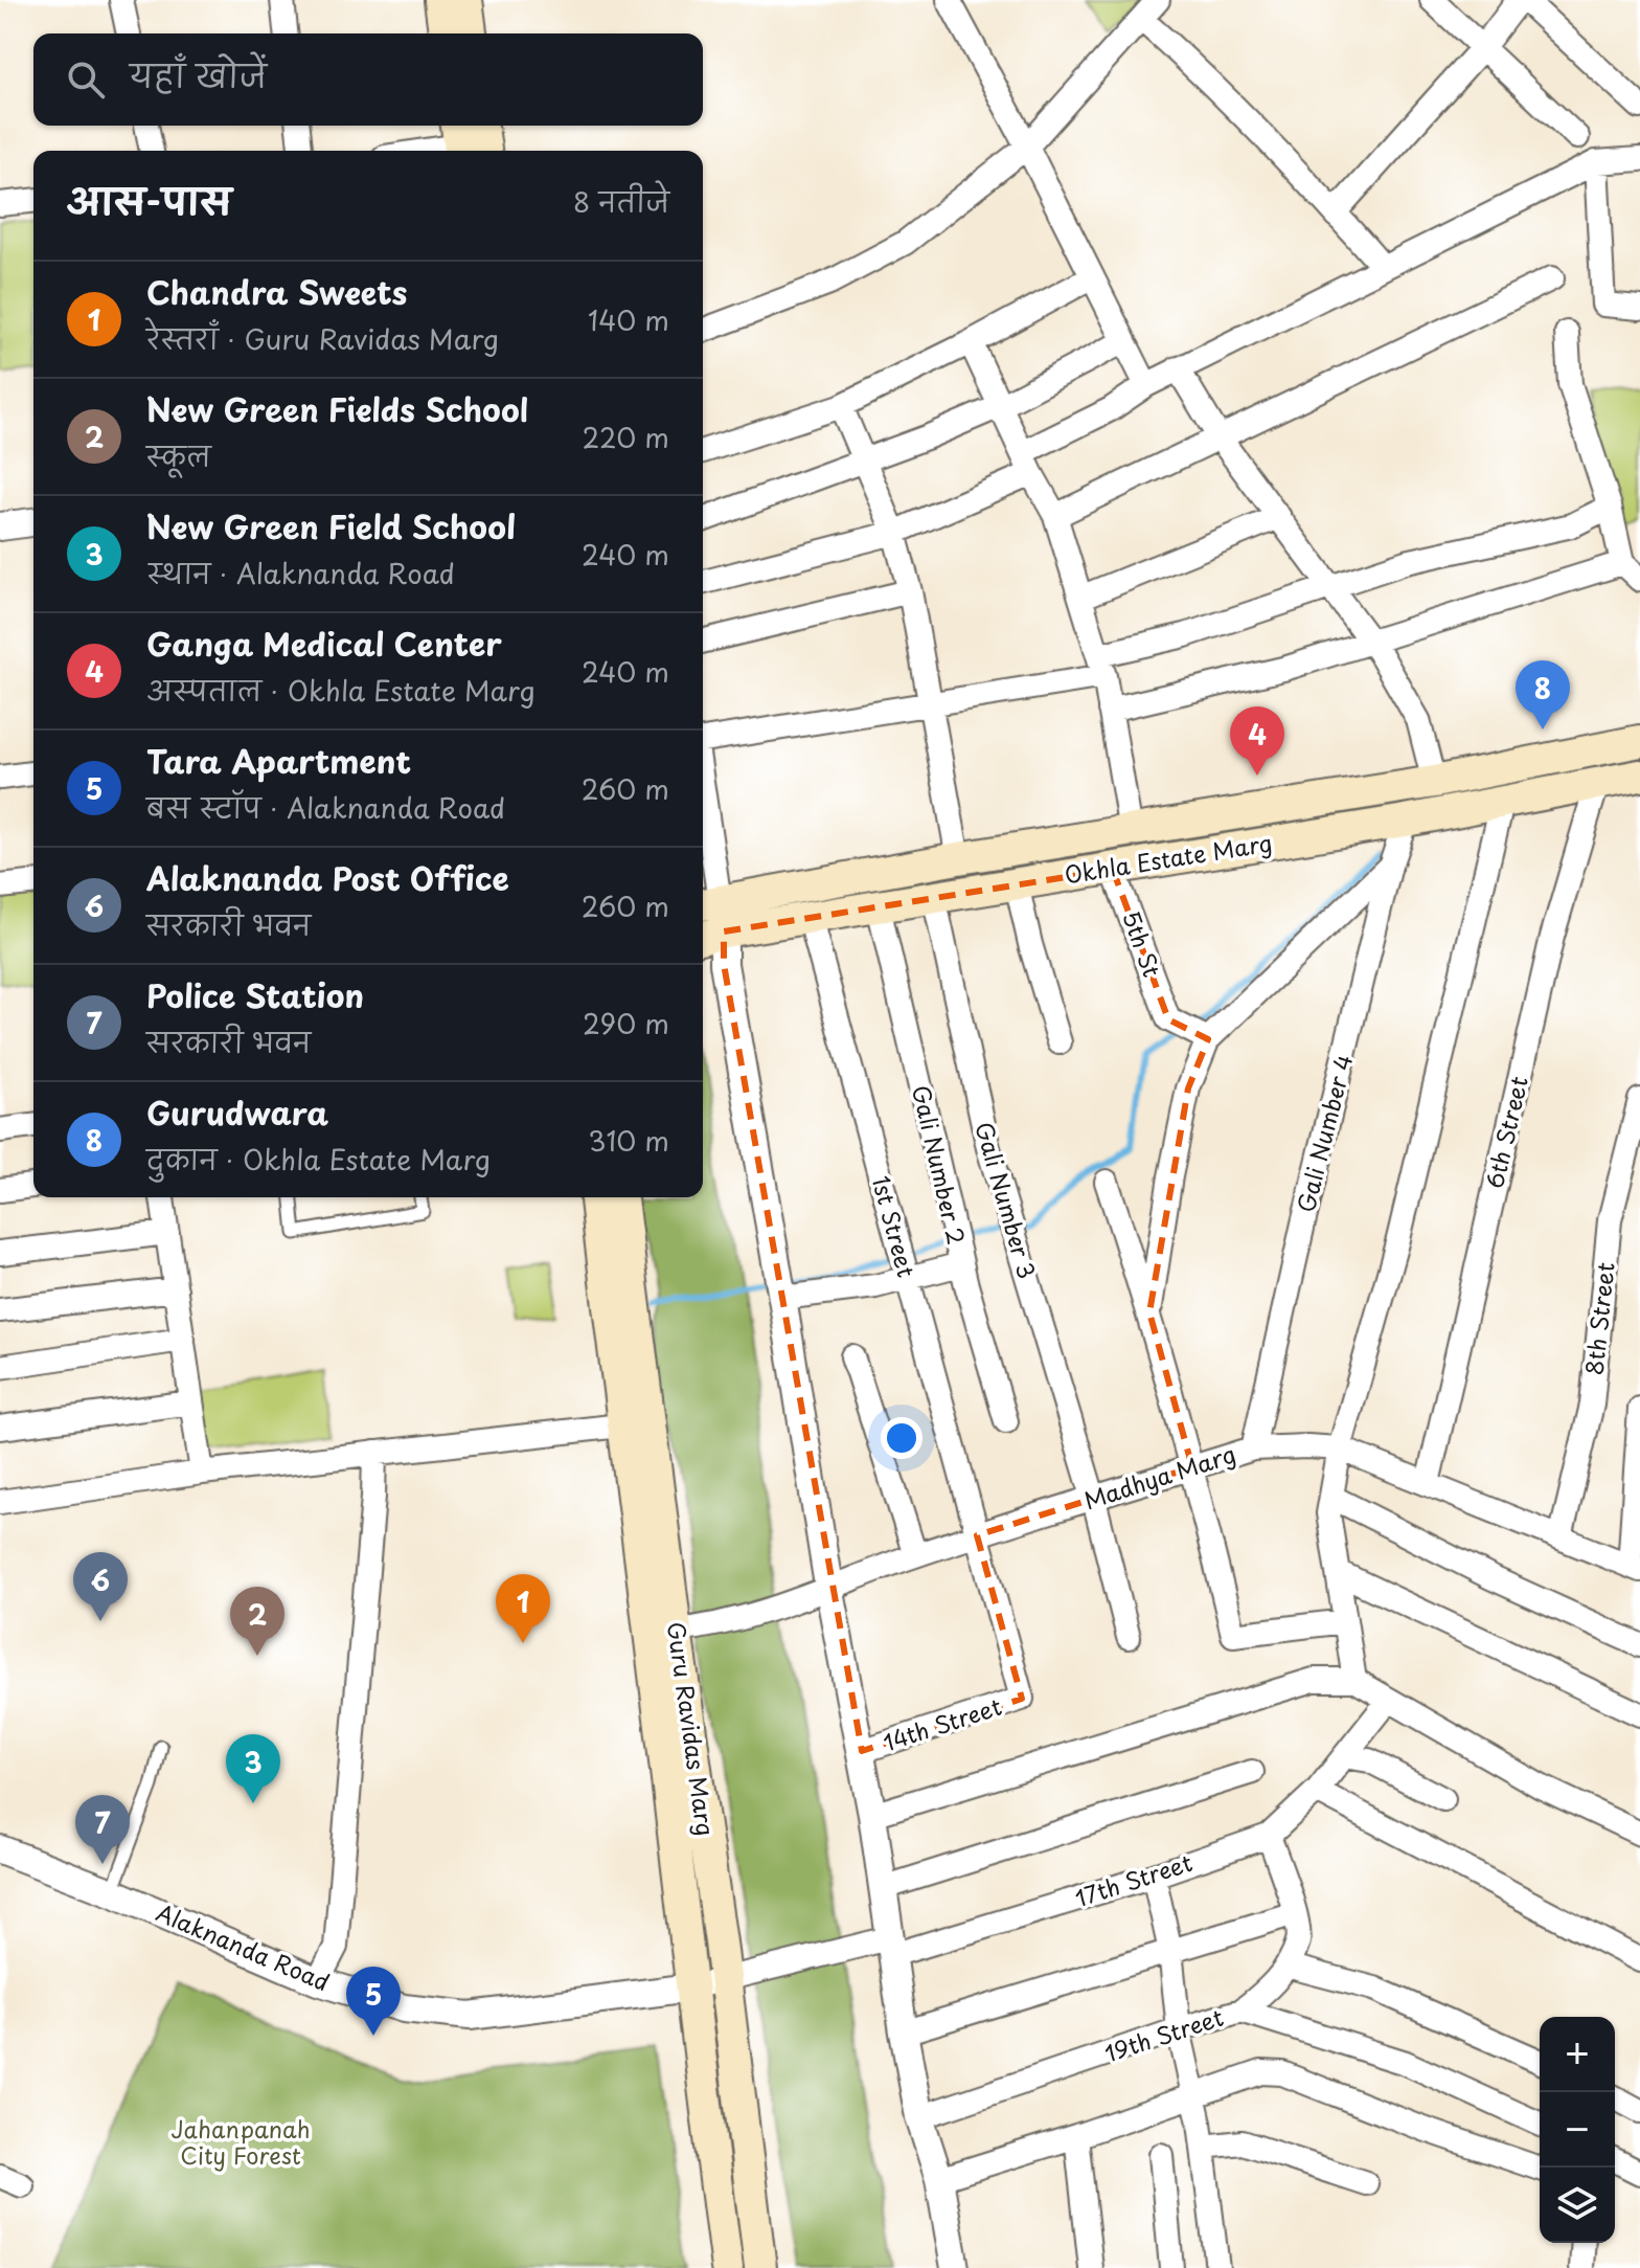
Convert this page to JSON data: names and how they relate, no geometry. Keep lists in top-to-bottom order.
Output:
{
  "streets": {
    "main road": ["Okhla Estate Marg", "Guru Ravidas Marg"],
    "street": [
      "5th St",
      "6th Street",
      "Gali Number 4",
      "Gali Number 2",
      "Gali Number 3",
      "1st Street",
      "8th Street",
      "Madhya Marg",
      "14th Street",
      "17th Street",
      "Alaknanda Road",
      "19th Street"
    ]
  },
  "crossings": [
    ["Okhla Estate Marg", "5th St"],
    ["Okhla Estate Marg", "6th Street"],
    ["Okhla Estate Marg", "Gali Number 4"],
    ["Okhla Estate Marg", "Gali Number 2"],
    ["Okhla Estate Marg", "Gali Number 3"],
    ["Okhla Estate Marg", "1st Street"],
    ["6th Street", "Madhya Marg"],
    ["Gali Number 4", "Madhya Marg"],
    ["Gali Number 3", "Madhya Marg"],
    ["1st Street", "Madhya Marg"],
    ["1st Street", "14th Street"],
    ["8th Street", "Madhya Marg"],
    ["Madhya Marg", "Guru Ravidas Marg"],
    ["Guru Ravidas Marg", "17th Street"],
    ["Guru Ravidas Marg", "Alaknanda Road"],
    ["17th Street", "Alaknanda Road"]
  ],
  "parks": ["Jahanpanah City Forest"],
  "page": {
    "search": "यहाँ खोजें",
    "heading": ["आस-पास", "8 नतीजे"],
    "list": [
      {
        "mark": "1",
        "name": "Chandra Sweets",
        "note": "रेस्तराँ · Guru Ravidas Marg",
        "value": "140 m"
      },
      {
        "mark": "2",
        "name": "New Green Fields School",
        "note": "स्कूल",
        "value": "220 m"
      },
      {
        "mark": "3",
        "name": "New Green Field School",
        "note": "स्थान · Alaknanda Road",
        "value": "240 m"
      },
      {
        "mark": "4",
        "name": "Ganga Medical Center",
        "note": "अस्पताल · Okhla Estate Marg",
        "value": "240 m"
      },
      {
        "mark": "5",
        "name": "Tara Apartment",
        "note": "बस स्टॉप · Alaknanda Road",
        "value": "260 m"
      },
      {
        "mark": "6",
        "name": "Alaknanda Post Office",
        "note": "सरकारी भवन",
        "value": "260 m"
      },
      {
        "mark": "7",
        "name": "Police Station",
        "note": "सरकारी भवन",
        "value": "290 m"
      },
      {
        "mark": "8",
        "name": "Gurudwara",
        "note": "दुकान · Okhla Estate Marg",
        "value": "310 m"
      }
    ],
    "pins": [
      "8",
      "4",
      "6",
      "1",
      "2",
      "3",
      "7",
      "5"
    ],
    "map_buttons": ["+", "−"]
  }
}
